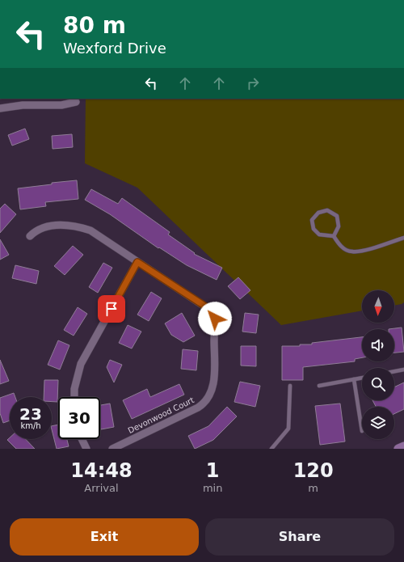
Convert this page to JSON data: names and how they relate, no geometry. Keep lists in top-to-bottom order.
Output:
{
  "streets": {
    "street": ["Devonwood Court"]
  },
  "north": "bottom",
  "page": {
    "turn": ["80 m", "Wexford Drive"],
    "speed": "23 km/h",
    "limit": "30",
    "eta": [
      "14:48",
      "Arrival",
      "1",
      "min",
      "120",
      "m"
    ],
    "buttons": ["Exit", "Share"]
  }
}
